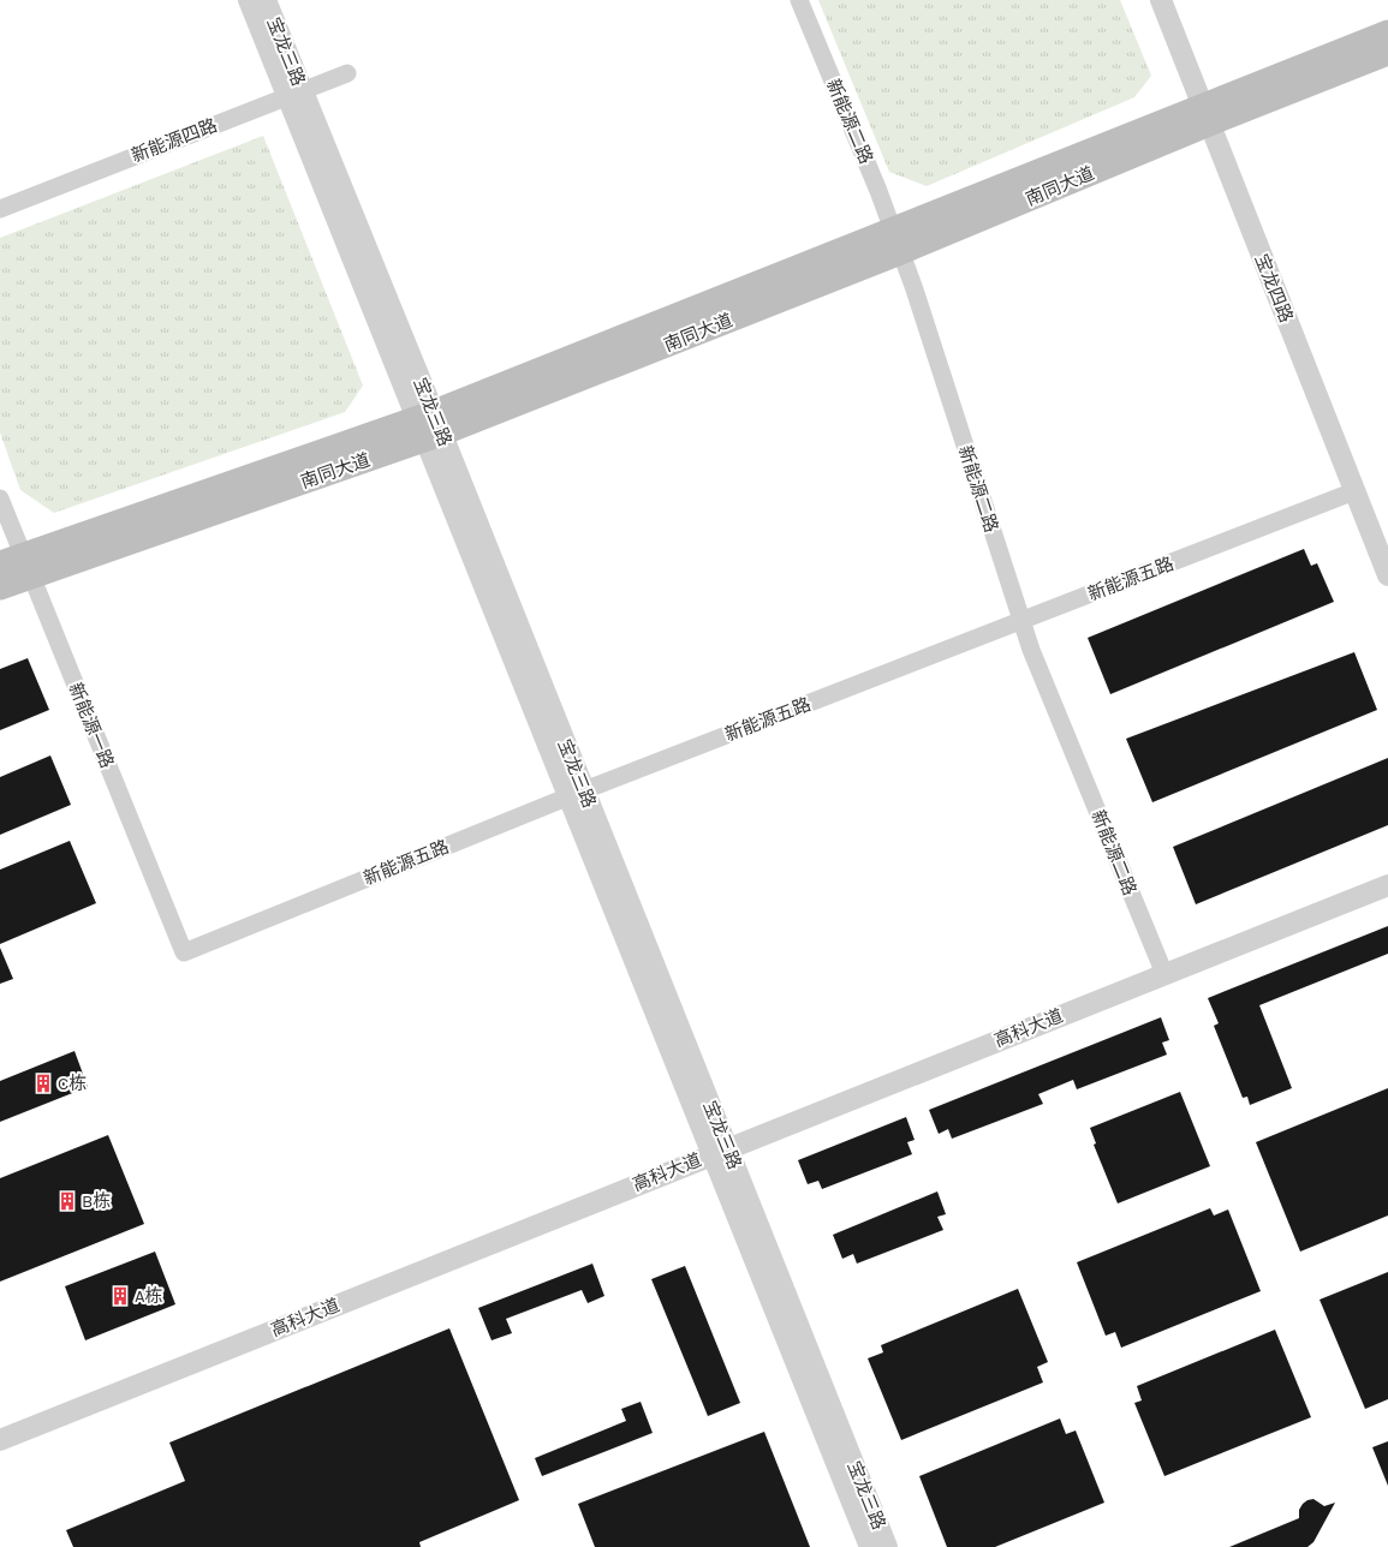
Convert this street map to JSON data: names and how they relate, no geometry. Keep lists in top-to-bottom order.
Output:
{
  "streets": {
    "main road": ["南同大道"],
    "street": [
      "宝龙三路",
      "新能源二路",
      "新能源四路",
      "宝龙四路",
      "新能源五路",
      "新能源一路",
      "高科大道"
    ]
  },
  "crossings": [
    ["宝龙三路", "新能源四路"],
    ["宝龙三路", "南同大道"],
    ["宝龙三路", "新能源五路"],
    ["宝龙三路", "高科大道"],
    ["新能源二路", "南同大道"],
    ["新能源二路", "新能源五路"],
    ["新能源二路", "高科大道"],
    ["南同大道", "宝龙四路"],
    ["南同大道", "新能源一路"],
    ["宝龙四路", "新能源五路"],
    ["新能源五路", "新能源一路"]
  ],
  "places": {
    "building": ["C栋", "B栋", "A栋"]
  }
}
